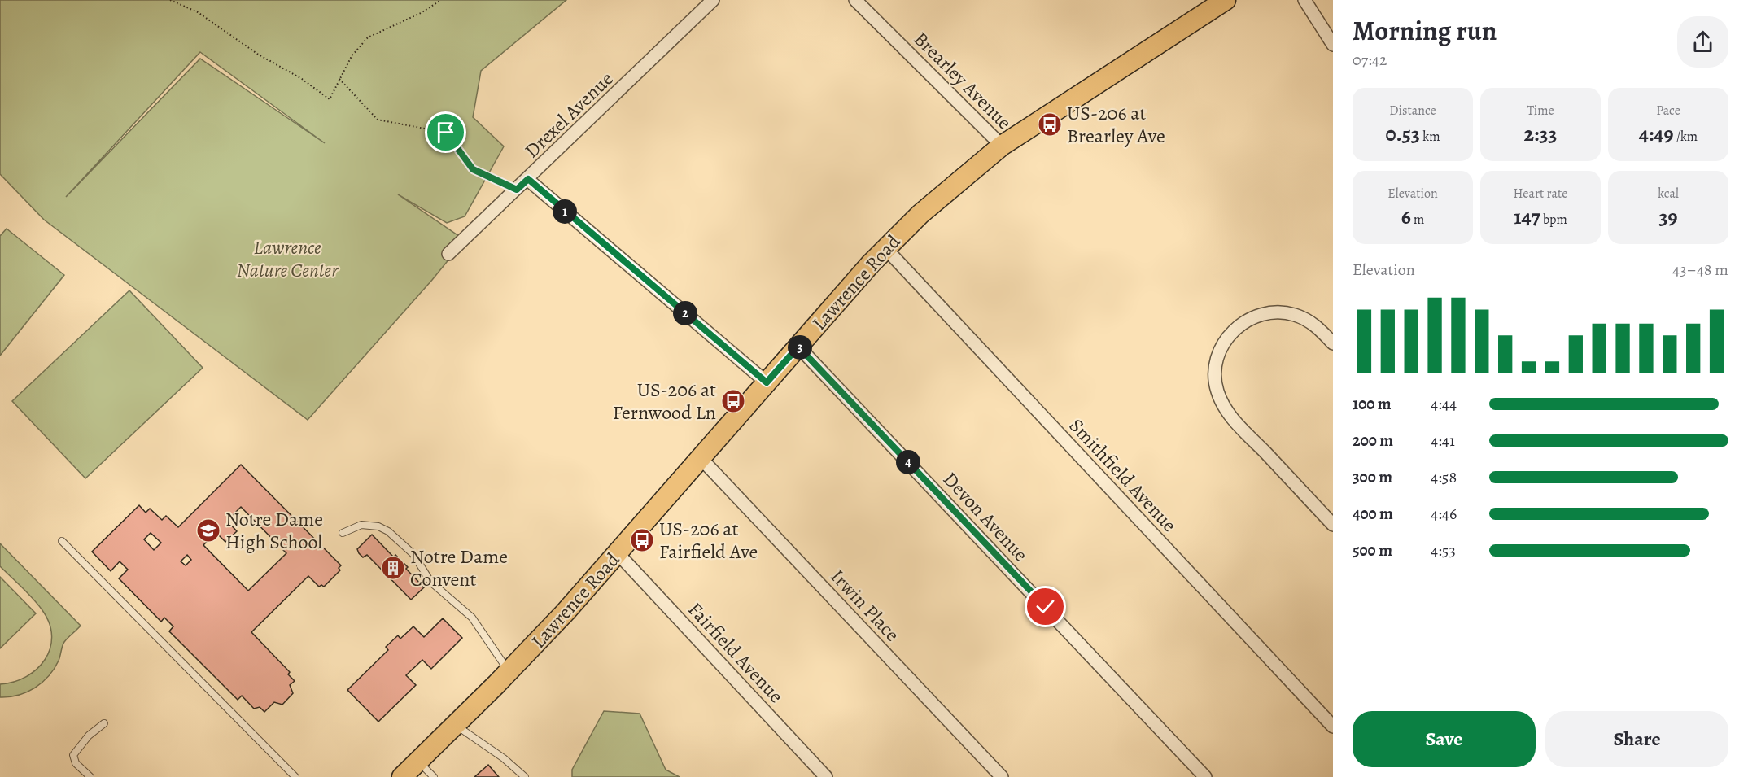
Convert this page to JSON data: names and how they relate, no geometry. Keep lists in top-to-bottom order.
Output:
{
  "streets": {
    "main road": ["Lawrence Road"],
    "street": [
      "Brearley Avenue",
      "Drexel Avenue",
      "Smithfield Avenue",
      "Devon Avenue",
      "Irwin Place",
      "Fairfield Avenue"
    ]
  },
  "crossings": [
    ["Brearley Avenue", "Lawrence Road"],
    ["Lawrence Road", "Smithfield Avenue"],
    ["Lawrence Road", "Devon Avenue"],
    ["Lawrence Road", "Irwin Place"],
    ["Lawrence Road", "Fairfield Avenue"]
  ],
  "parks": ["Lawrence Nature Center"],
  "places": {
    "bus stop": ["US-206 at Brearley Ave", "US-206 at Fernwood Ln", "US-206 at Fairfield Ave"],
    "school or university": ["Notre Dame High School"],
    "building": ["Notre Dame Convent"]
  },
  "page": {
    "heading": ["Morning run", "07:42"],
    "stats": [
      ["Distance", "0.53 km"],
      ["Time", "2:33"],
      ["Pace", "4:49 /km"],
      ["Elevation", "6 m"],
      ["Heart rate", "147 bpm"],
      ["kcal", "39"]
    ],
    "pins": [
      "1",
      "2",
      "3",
      "4"
    ],
    "chart": ["Elevation", "43–48 m"],
    "list": [
      {
        "name": "100 m",
        "note": "4:44"
      },
      {
        "name": "200 m",
        "note": "4:41"
      },
      {
        "name": "300 m",
        "note": "4:58"
      },
      {
        "name": "400 m",
        "note": "4:46"
      },
      {
        "name": "500 m",
        "note": "4:53"
      }
    ],
    "buttons": ["Save", "Share"]
  }
}
